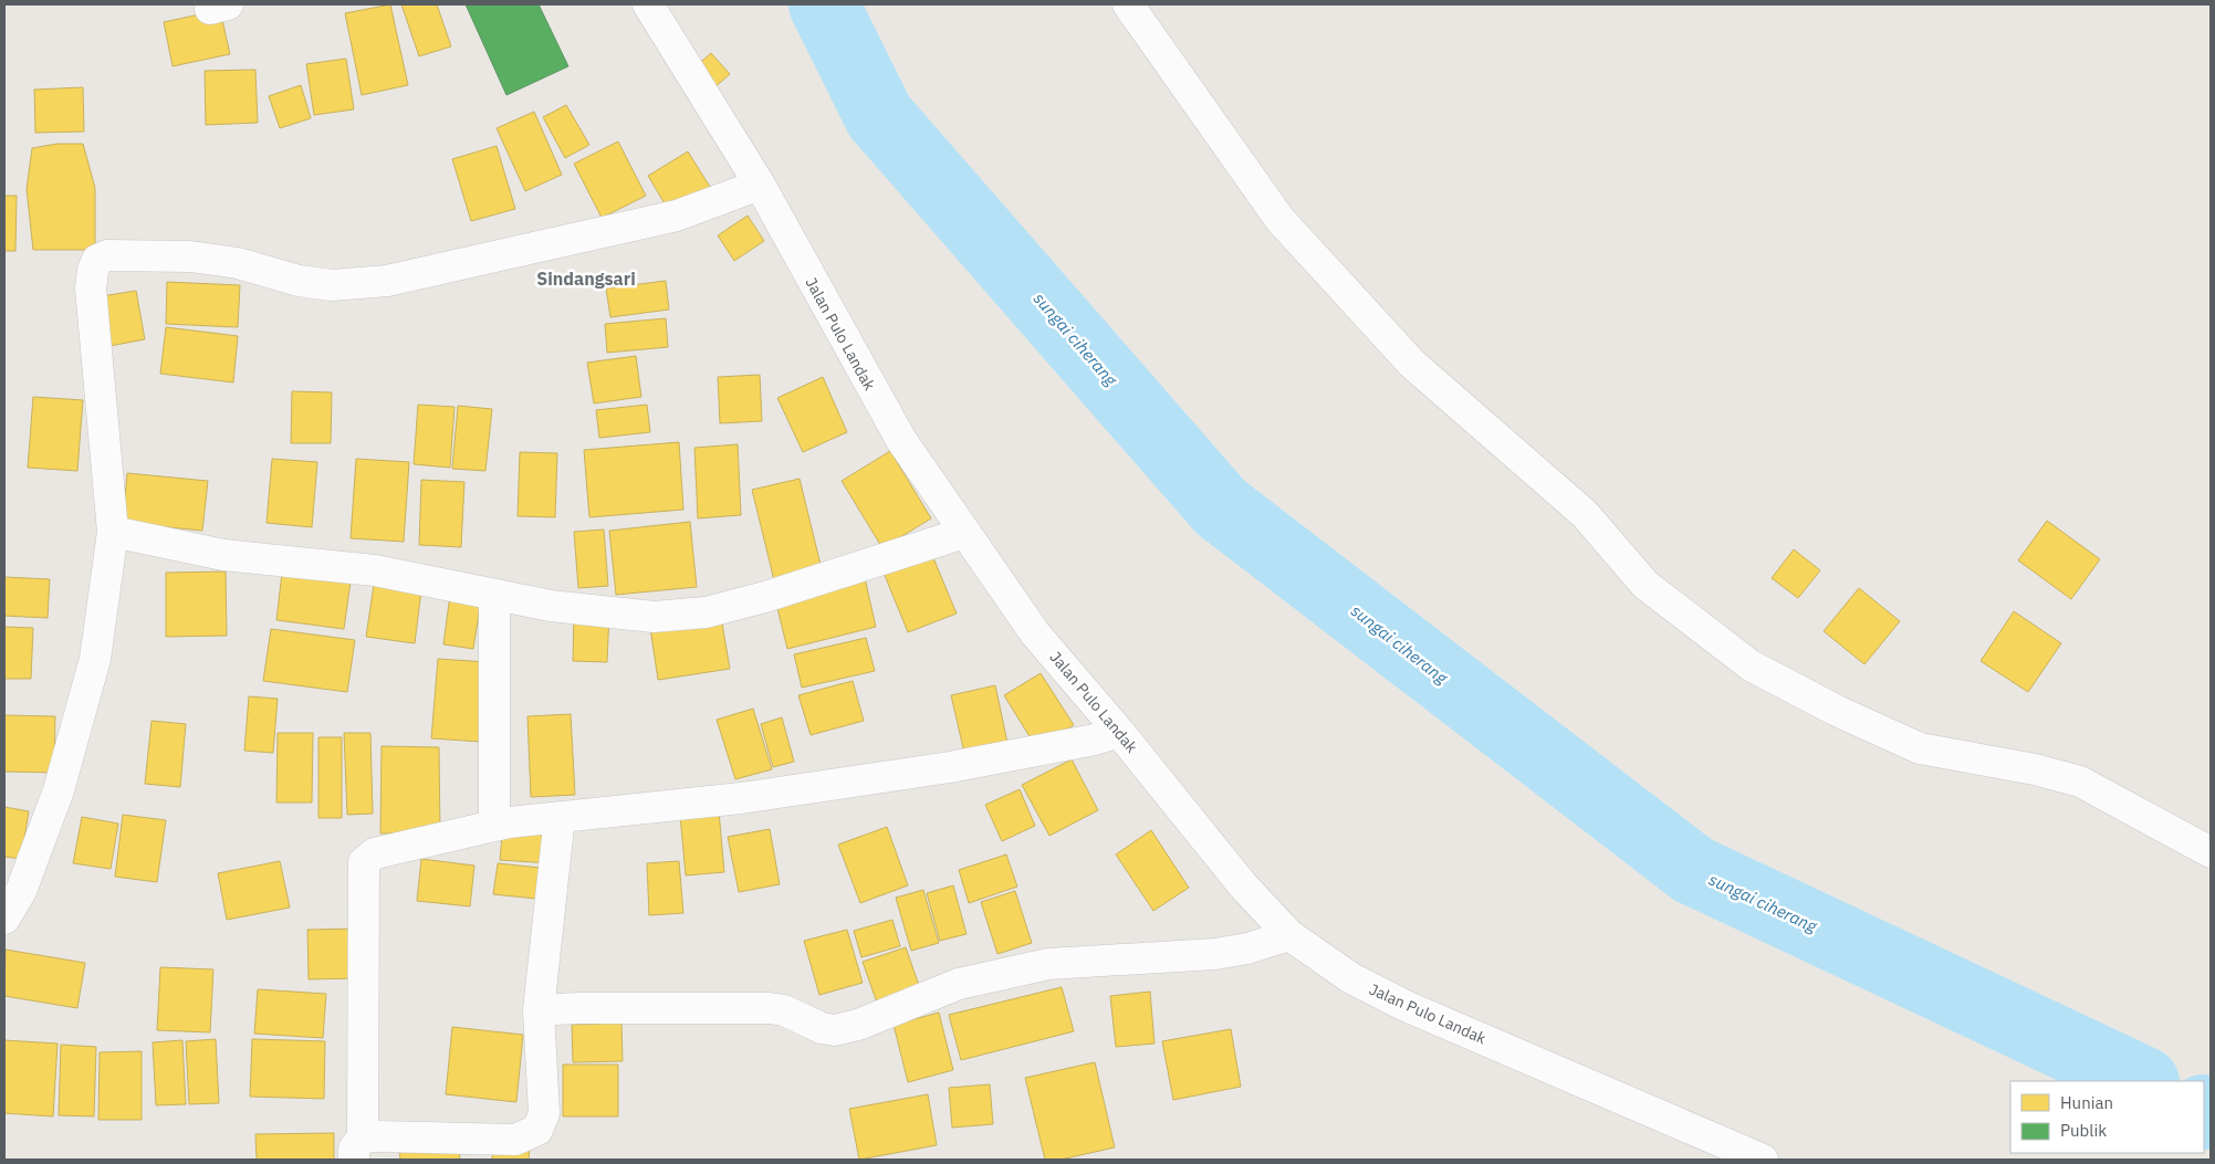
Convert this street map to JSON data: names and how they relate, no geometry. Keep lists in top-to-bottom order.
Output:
{
  "streets": {
    "street": ["Jalan Pulo Landak"]
  },
  "districts": ["Sindangsari"],
  "water": ["sungai ciherang"],
  "legend": ["Hunian", "Publik"]
}
